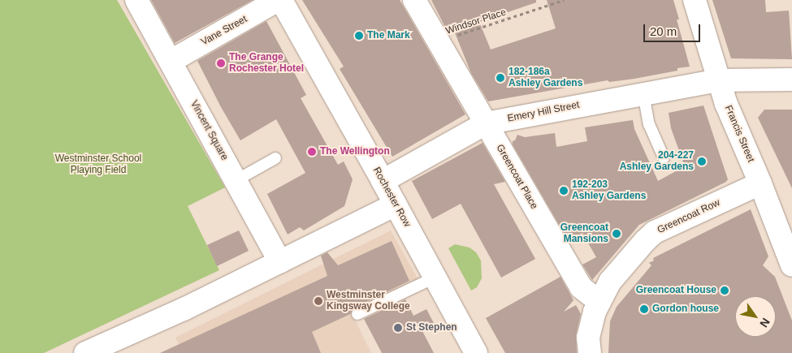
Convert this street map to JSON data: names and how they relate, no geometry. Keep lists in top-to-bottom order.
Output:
{
  "streets": {
    "street": [
      "Vane Street",
      "Emery Hill Street",
      "Vincent Square",
      "Francis Street",
      "Greencoat Place",
      "Rochester Row",
      "Greencoat Row"
    ],
    "path": ["Windsor Place"]
  },
  "crossings": [
    ["Windsor Place", "Greencoat Place"],
    ["Vane Street", "Vincent Square"],
    ["Emery Hill Street", "Francis Street"],
    ["Emery Hill Street", "Greencoat Place"],
    ["Emery Hill Street", "Rochester Row"],
    ["Francis Street", "Greencoat Row"],
    ["Greencoat Place", "Greencoat Row"]
  ],
  "parks": ["Westminster School Playing Field"],
  "places": [
    "The Mark",
    "The Grange Rochester Hotel",
    "182-186a Ashley Gardens",
    "The Wellington",
    "204-227 Ashley Gardens",
    "192-203 Ashley Gardens",
    "Greencoat Mansions",
    "Greencoat House",
    "Westminster Kingsway College",
    "Gordon house",
    "St Stephen"
  ],
  "scale_bar": "20 m",
  "north": "bottom right"
}
